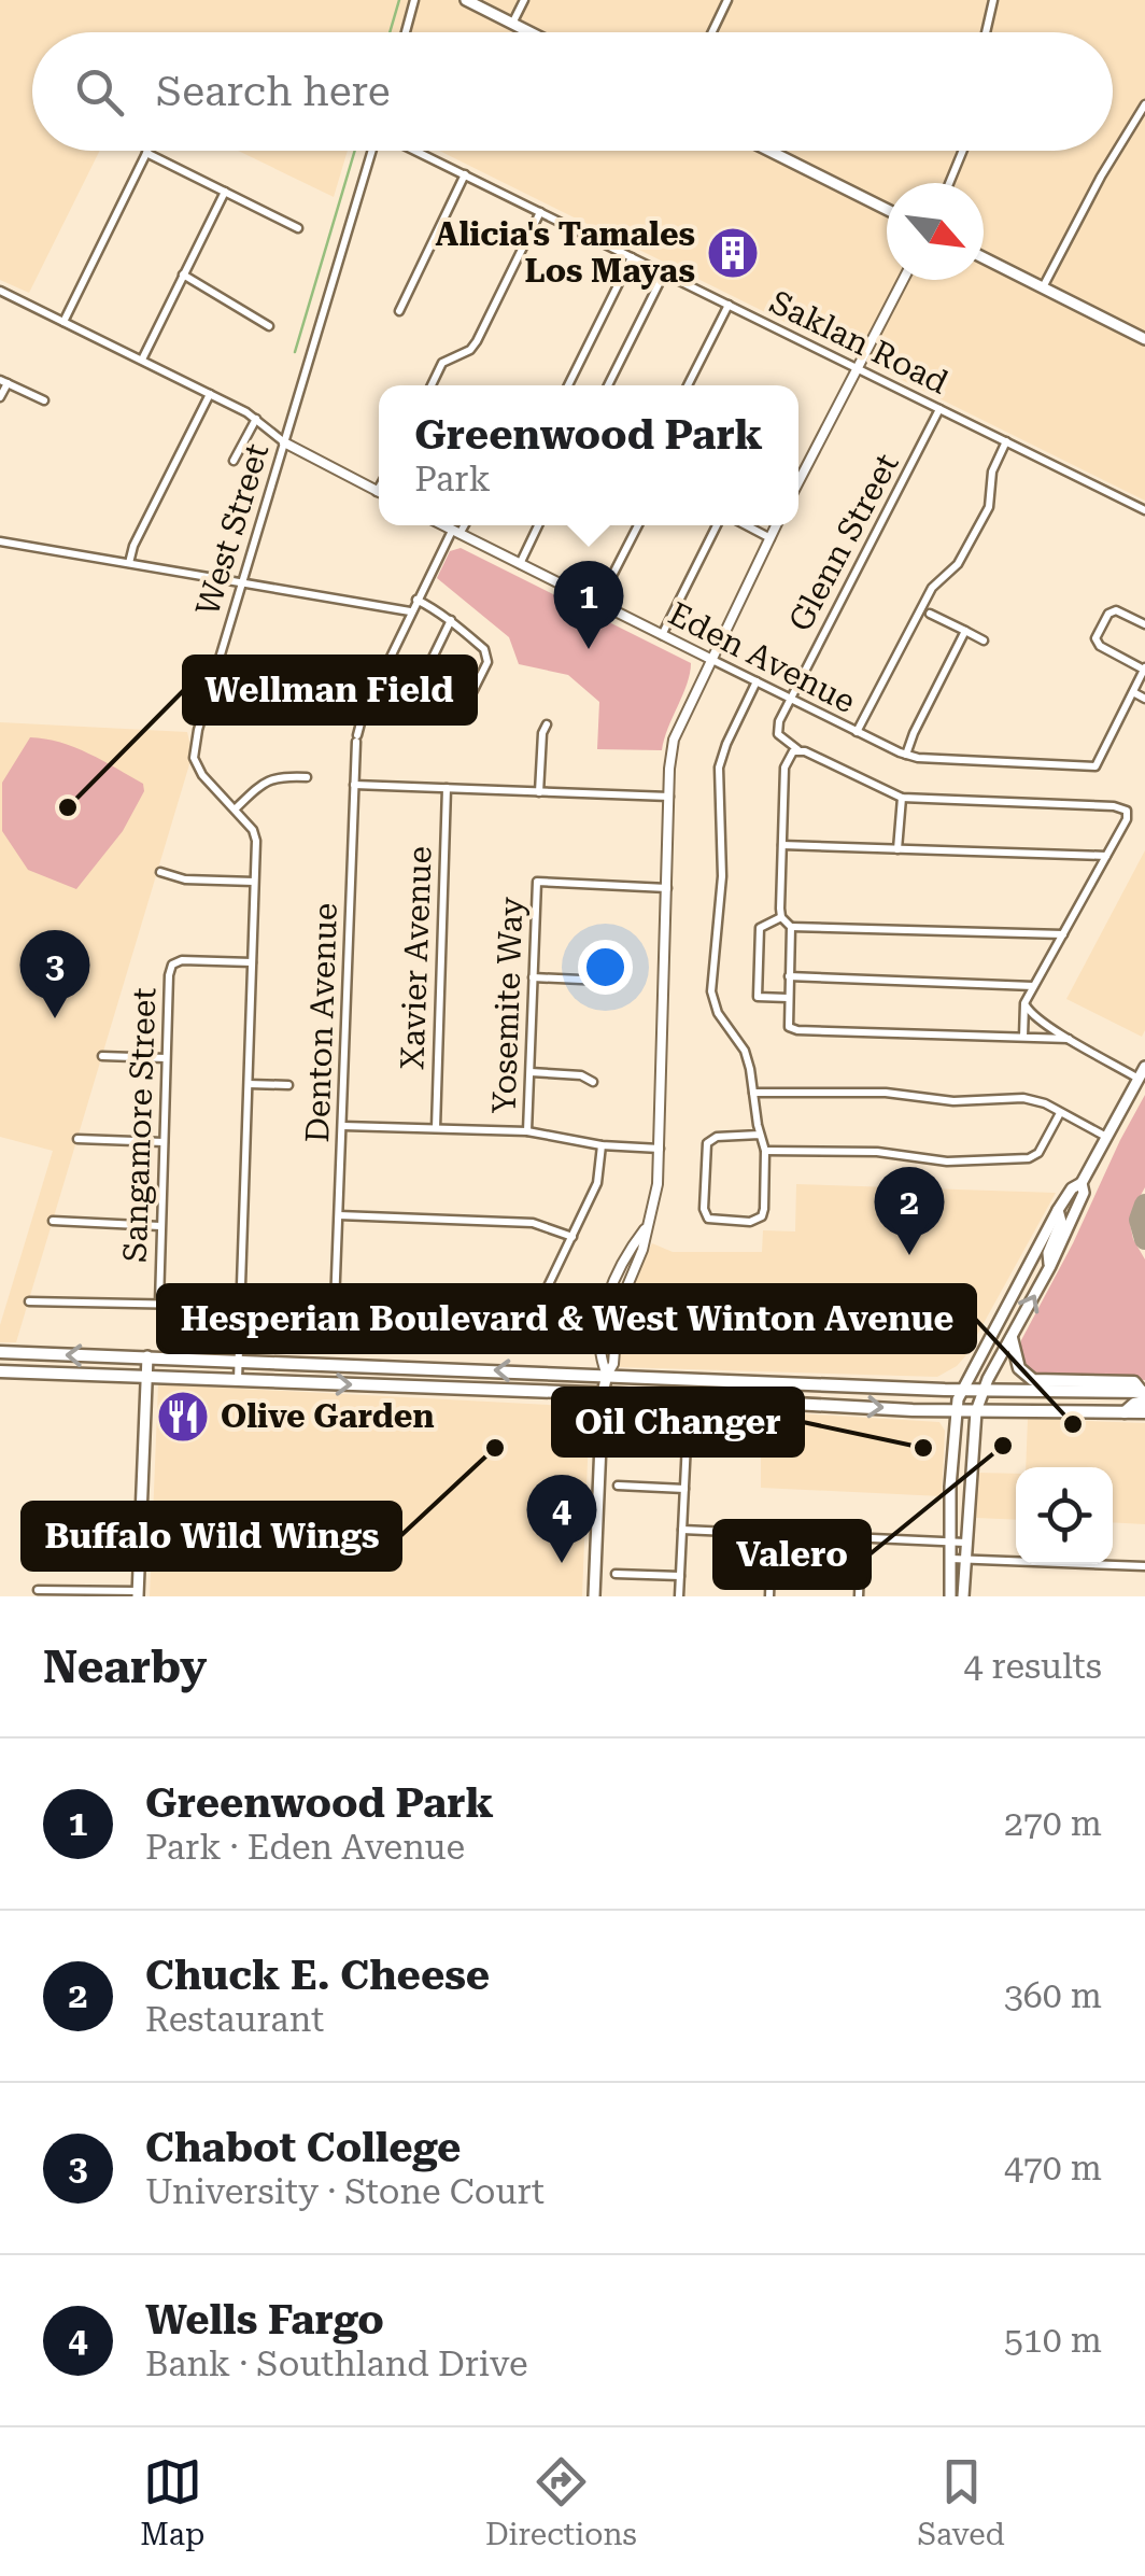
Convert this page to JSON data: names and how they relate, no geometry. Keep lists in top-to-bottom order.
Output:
{
  "streets": {
    "street": [
      "Saklan Road",
      "West Street",
      "Glenn Street",
      "Eden Avenue",
      "Xavier Avenue",
      "Yosemite Way",
      "Denton Avenue",
      "Sangamore Street"
    ]
  },
  "crossings": [
    ["Saklan Road", "Glenn Street"],
    ["West Street", "Sangamore Street"],
    ["Glenn Street", "Eden Avenue"],
    ["Eden Avenue", "Denton Avenue"]
  ],
  "places": {
    "building": ["Alicia's Tamales Los Mayas"],
    "other": [
      "Wellman Field",
      "Hesperian Boulevard & West Winton Avenue",
      "Valero",
      "Buffalo Wild Wings",
      "Oil Changer"
    ],
    "restaurant": ["Olive Garden"]
  },
  "north": "bottom right",
  "page": {
    "search": "Search here",
    "popup": ["Greenwood Park", "Park"],
    "pins": [
      "1",
      "3",
      "2",
      "4"
    ],
    "heading": ["Nearby", "4 results"],
    "list": [
      {
        "mark": "1",
        "name": "Greenwood Park",
        "note": "Park · Eden Avenue",
        "value": "270 m"
      },
      {
        "mark": "2",
        "name": "Chuck E. Cheese",
        "note": "Restaurant",
        "value": "360 m"
      },
      {
        "mark": "3",
        "name": "Chabot College",
        "note": "University · Stone Court",
        "value": "470 m"
      },
      {
        "mark": "4",
        "name": "Wells Fargo",
        "note": "Bank · Southland Drive",
        "value": "510 m"
      }
    ],
    "nav": ["Map", "Directions", "Saved"]
  }
}
